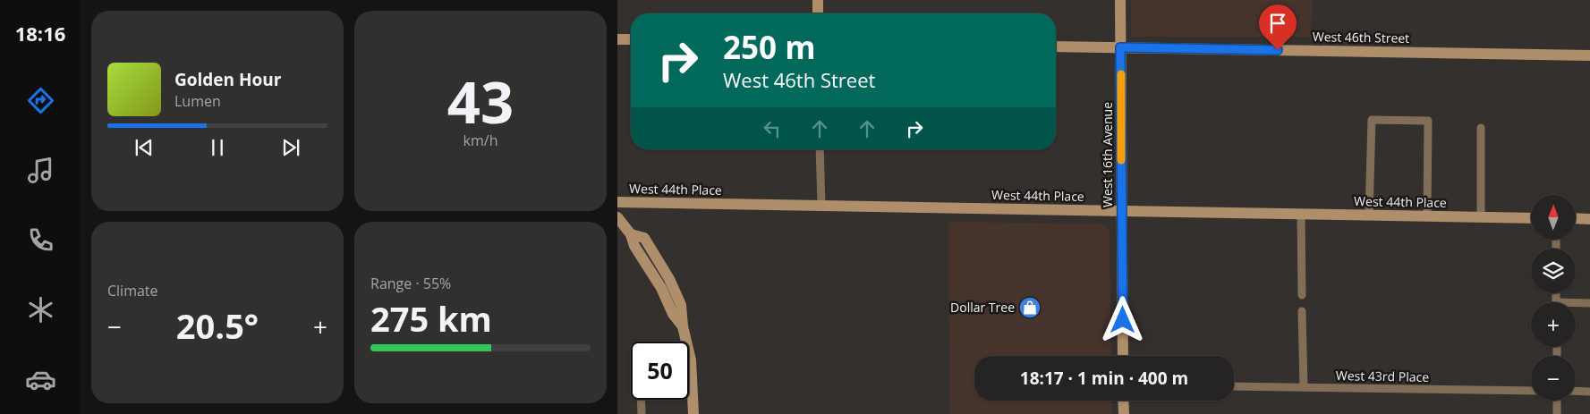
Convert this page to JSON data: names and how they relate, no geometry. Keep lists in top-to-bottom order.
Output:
{
  "streets": {
    "street": [
      "West 46th Street",
      "West 16th Avenue",
      "West 44th Place",
      "West 43rd Place"
    ]
  },
  "crossings": [
    ["West 46th Street", "West 16th Avenue"],
    ["West 16th Avenue", "West 44th Place"]
  ],
  "places": {
    "shop": ["Dollar Tree"]
  },
  "north": "top",
  "page": {
    "tabs": "18:16",
    "tile": [
      ["43", "km/h"],
      "Climate",
      ["Range · 55%", "275 km"]
    ],
    "turn": ["250 m", "West 46th Street"],
    "song": ["Golden Hour", "Lumen"],
    "map_buttons": ["+", "−"],
    "heat": ["−", "20.5°", "+"],
    "limit": "50",
    "trip": "18:17 · 1 min · 400 m"
  }
}
